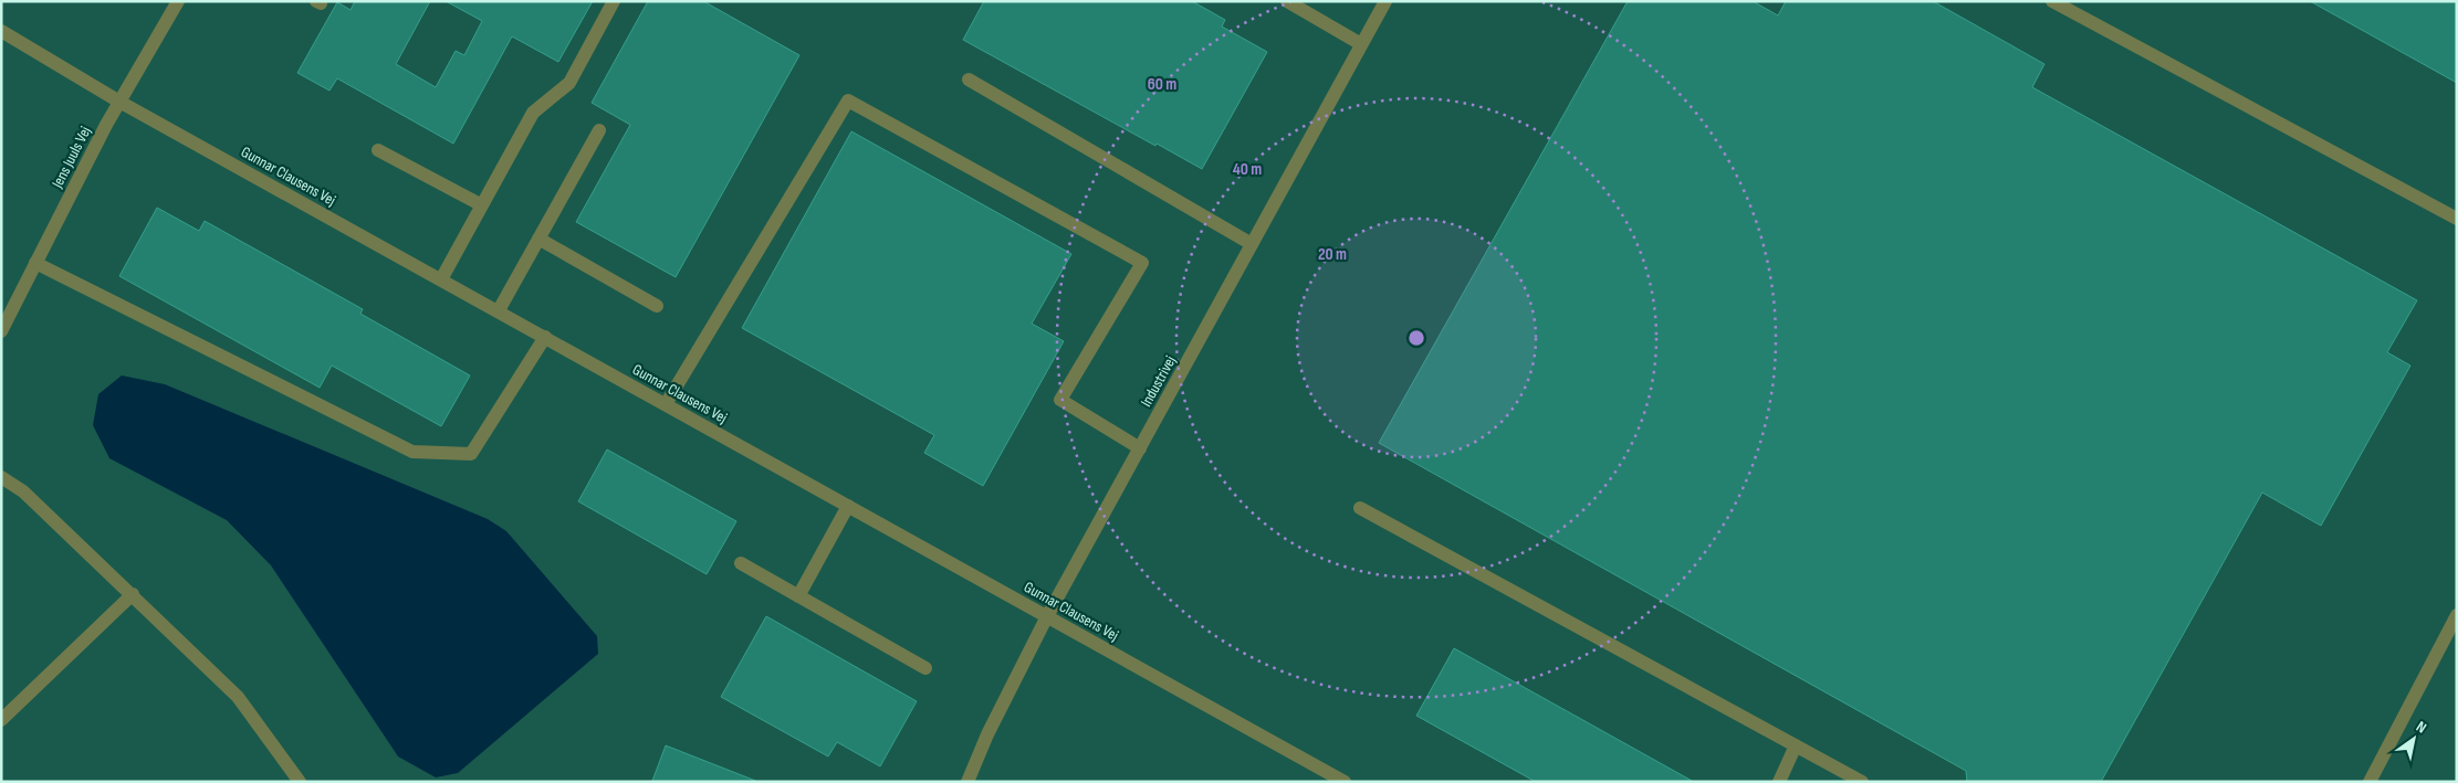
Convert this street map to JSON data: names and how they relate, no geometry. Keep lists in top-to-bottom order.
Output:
{
  "streets": {
    "street": ["Jens Juuls Vej", "Gunnar Clausens Vej", "Industrivej"]
  },
  "crossings": [
    ["Jens Juuls Vej", "Gunnar Clausens Vej"],
    ["Gunnar Clausens Vej", "Industrivej"]
  ],
  "north": "top right",
  "rings": ["60 m", "40 m", "20 m"]
}
